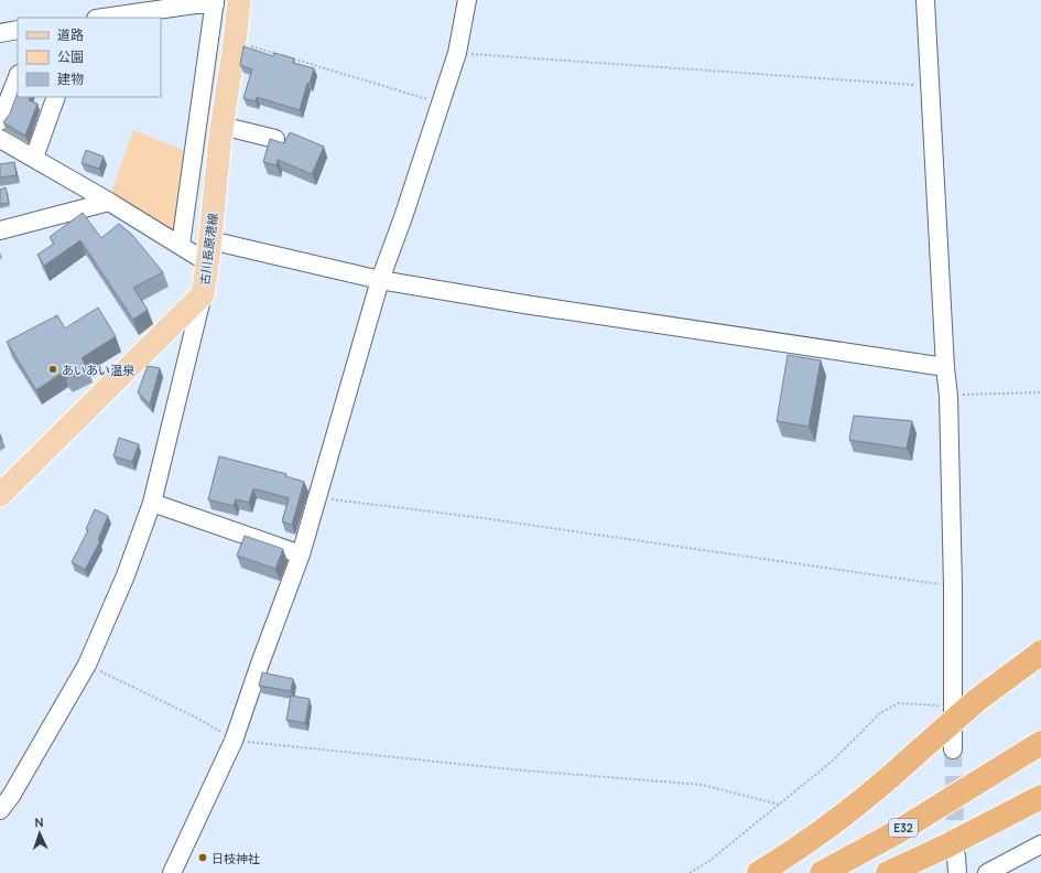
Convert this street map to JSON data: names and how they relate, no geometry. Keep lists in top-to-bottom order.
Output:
{
  "streets": {
    "highway": ["E32"],
    "main road": ["古川長原港線"]
  },
  "places": ["あいあい温泉", "日枝神社"],
  "legend": ["道路", "公園", "建物"],
  "north": "top"
}
